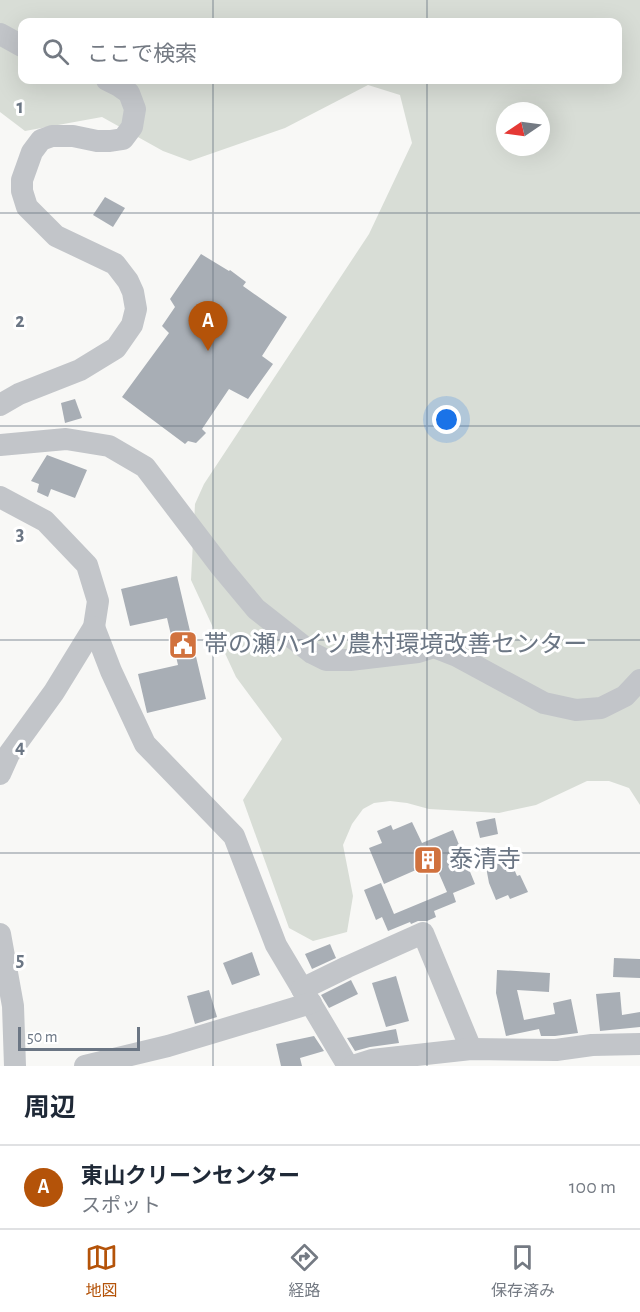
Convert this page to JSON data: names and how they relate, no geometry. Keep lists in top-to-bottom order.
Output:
{
  "places": {
    "public building": ["帯の瀬ハイツ農村環境改善センター"],
    "building": ["泰清寺"]
  },
  "scale_bar": "50 m",
  "north": "left",
  "page": {
    "search": "ここで検索",
    "pins": "A",
    "scale": "50 m",
    "heading": "周辺",
    "list": [
      {
        "mark": "A",
        "name": "東山クリーンセンター",
        "note": "スポット",
        "value": "100 m"
      }
    ],
    "nav": ["地図", "経路", "保存済み"]
  },
  "grid": {
    "rows": [
      "1",
      "2",
      "3",
      "4",
      "5"
    ]
  }
}
